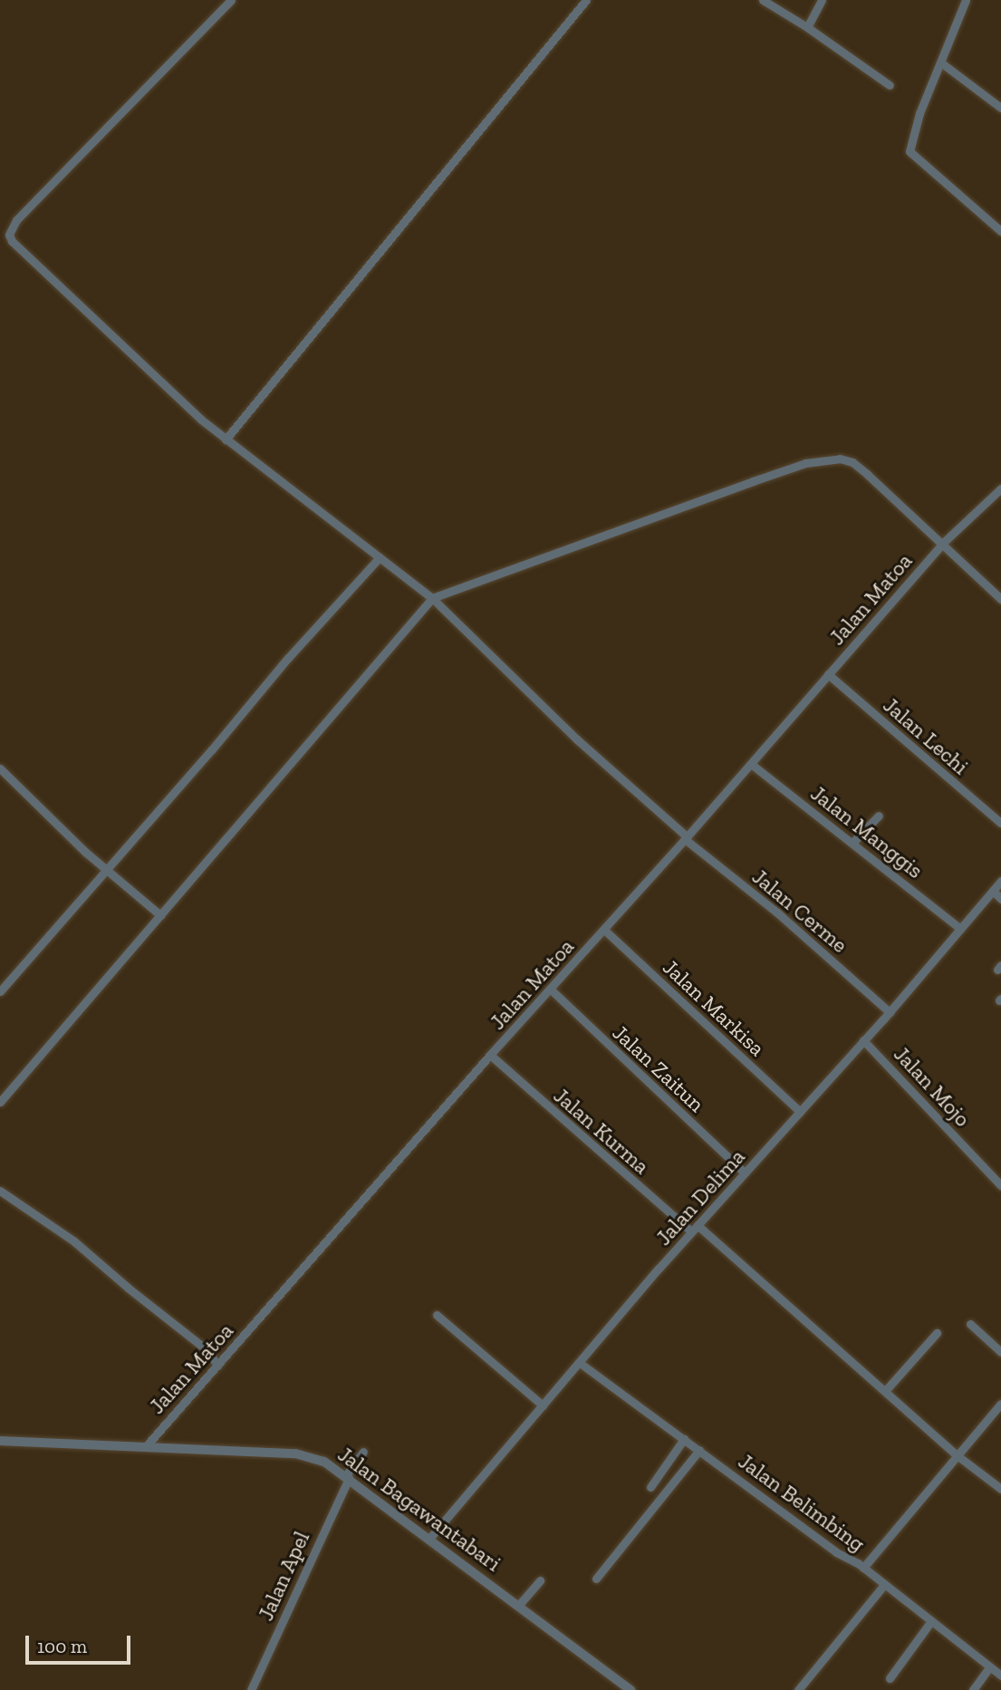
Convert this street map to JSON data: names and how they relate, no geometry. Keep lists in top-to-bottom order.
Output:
{
  "streets": {
    "street": [
      "Jalan Matoa",
      "Jalan Lechi",
      "Jalan Manggis",
      "Jalan Cerme",
      "Jalan Markisa",
      "Jalan Zaitun",
      "Jalan Mojo",
      "Jalan Kurma",
      "Jalan Delima",
      "Jalan Belimbing",
      "Jalan Bagawantabari",
      "Jalan Apel"
    ]
  },
  "crossings": [
    ["Jalan Matoa", "Jalan Lechi"],
    ["Jalan Matoa", "Jalan Manggis"],
    ["Jalan Matoa", "Jalan Cerme"],
    ["Jalan Matoa", "Jalan Markisa"],
    ["Jalan Matoa", "Jalan Zaitun"],
    ["Jalan Matoa", "Jalan Kurma"],
    ["Jalan Matoa", "Jalan Bagawantabari"],
    ["Jalan Manggis", "Jalan Delima"],
    ["Jalan Cerme", "Jalan Delima"],
    ["Jalan Markisa", "Jalan Delima"],
    ["Jalan Zaitun", "Jalan Delima"],
    ["Jalan Mojo", "Jalan Delima"],
    ["Jalan Kurma", "Jalan Delima"],
    ["Jalan Delima", "Jalan Belimbing"],
    ["Jalan Delima", "Jalan Bagawantabari"],
    ["Jalan Bagawantabari", "Jalan Apel"]
  ],
  "scale_bar": "100 m"
}
